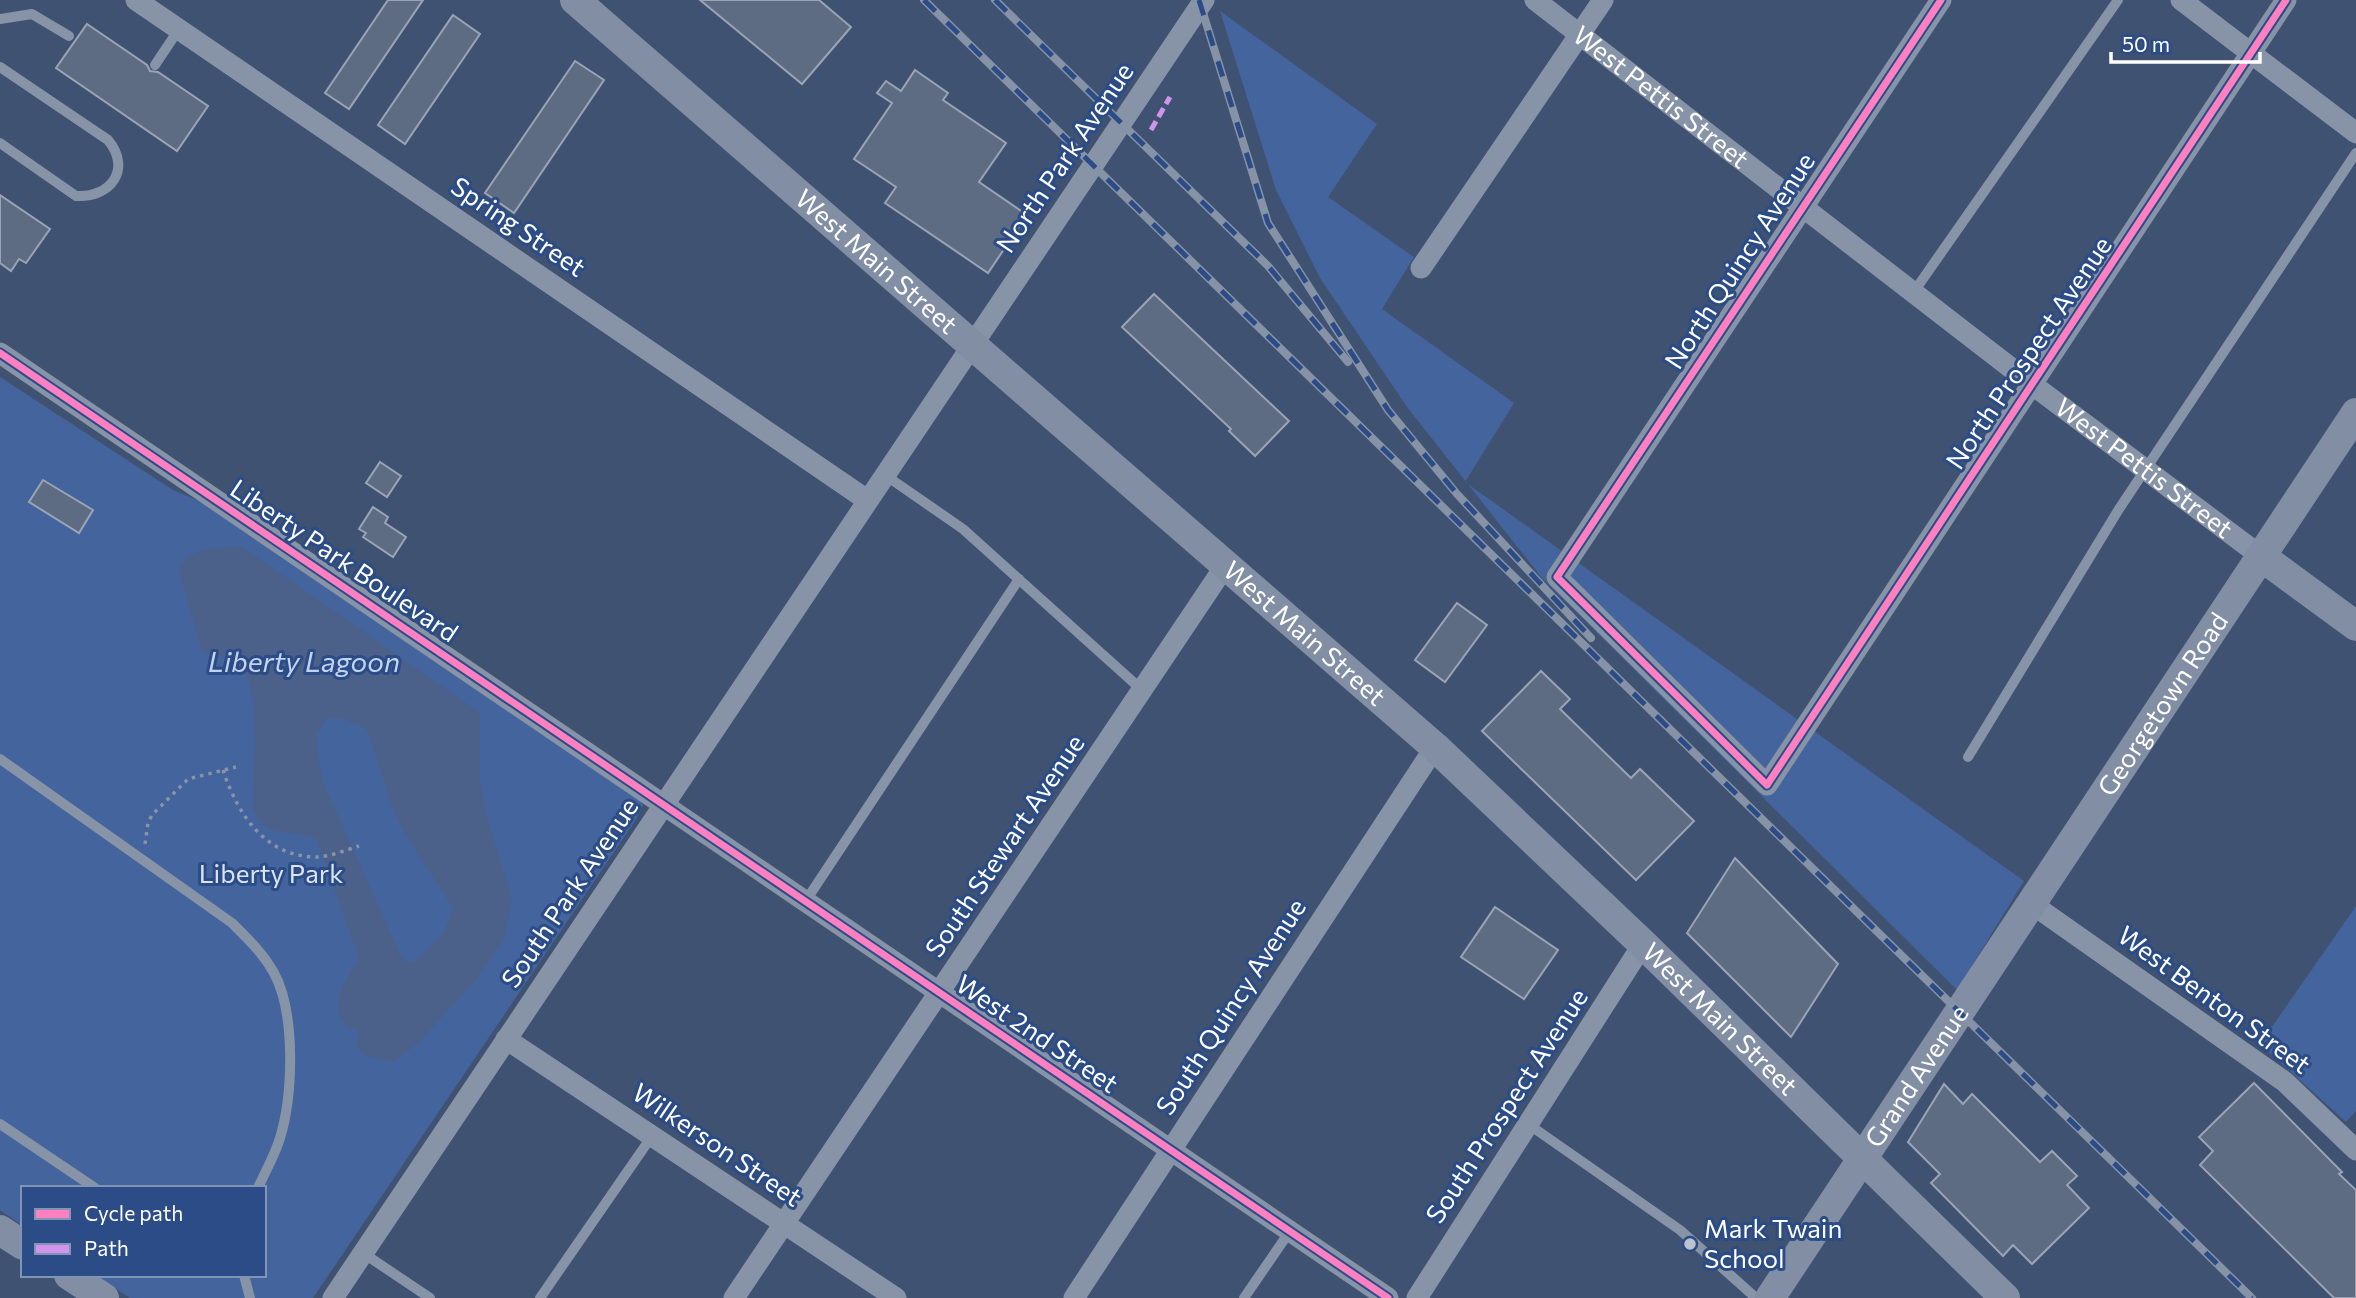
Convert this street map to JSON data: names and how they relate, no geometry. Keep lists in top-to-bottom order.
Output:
{
  "streets": {
    "main road": [
      "West Pettis Street",
      "West Main Street",
      "Georgetown Road",
      "Grand Avenue"
    ],
    "street": [
      "North Park Avenue",
      "Spring Street",
      "North Quincy Avenue",
      "North Prospect Avenue",
      "Liberty Park Boulevard",
      "South Stewart Avenue",
      "South Park Avenue",
      "West Benton Street",
      "South Quincy Avenue",
      "West 2nd Street",
      "South Prospect Avenue",
      "Wilkerson Street"
    ]
  },
  "crossings": [
    ["West Pettis Street", "North Quincy Avenue"],
    ["West Pettis Street", "North Prospect Avenue"],
    ["West Pettis Street", "Georgetown Road"],
    ["North Park Avenue", "West Main Street"],
    ["North Park Avenue", "South Park Avenue"],
    ["Spring Street", "South Park Avenue"],
    ["North Quincy Avenue", "North Prospect Avenue"],
    ["West Main Street", "South Stewart Avenue"],
    ["West Main Street", "South Park Avenue"],
    ["West Main Street", "South Quincy Avenue"],
    ["West Main Street", "Grand Avenue"],
    ["West Main Street", "South Prospect Avenue"],
    ["Liberty Park Boulevard", "South Park Avenue"],
    ["Liberty Park Boulevard", "West 2nd Street"],
    ["Georgetown Road", "West Benton Street"],
    ["Georgetown Road", "Grand Avenue"],
    ["South Stewart Avenue", "West 2nd Street"],
    ["South Stewart Avenue", "Wilkerson Street"],
    ["South Park Avenue", "West 2nd Street"],
    ["South Park Avenue", "Wilkerson Street"],
    ["South Quincy Avenue", "West 2nd Street"]
  ],
  "water": ["Liberty Lagoon"],
  "parks": ["Liberty Park"],
  "places": ["Mark Twain School"],
  "legend": ["Cycle path", "Path"],
  "scale_bar": "50 m"
}
